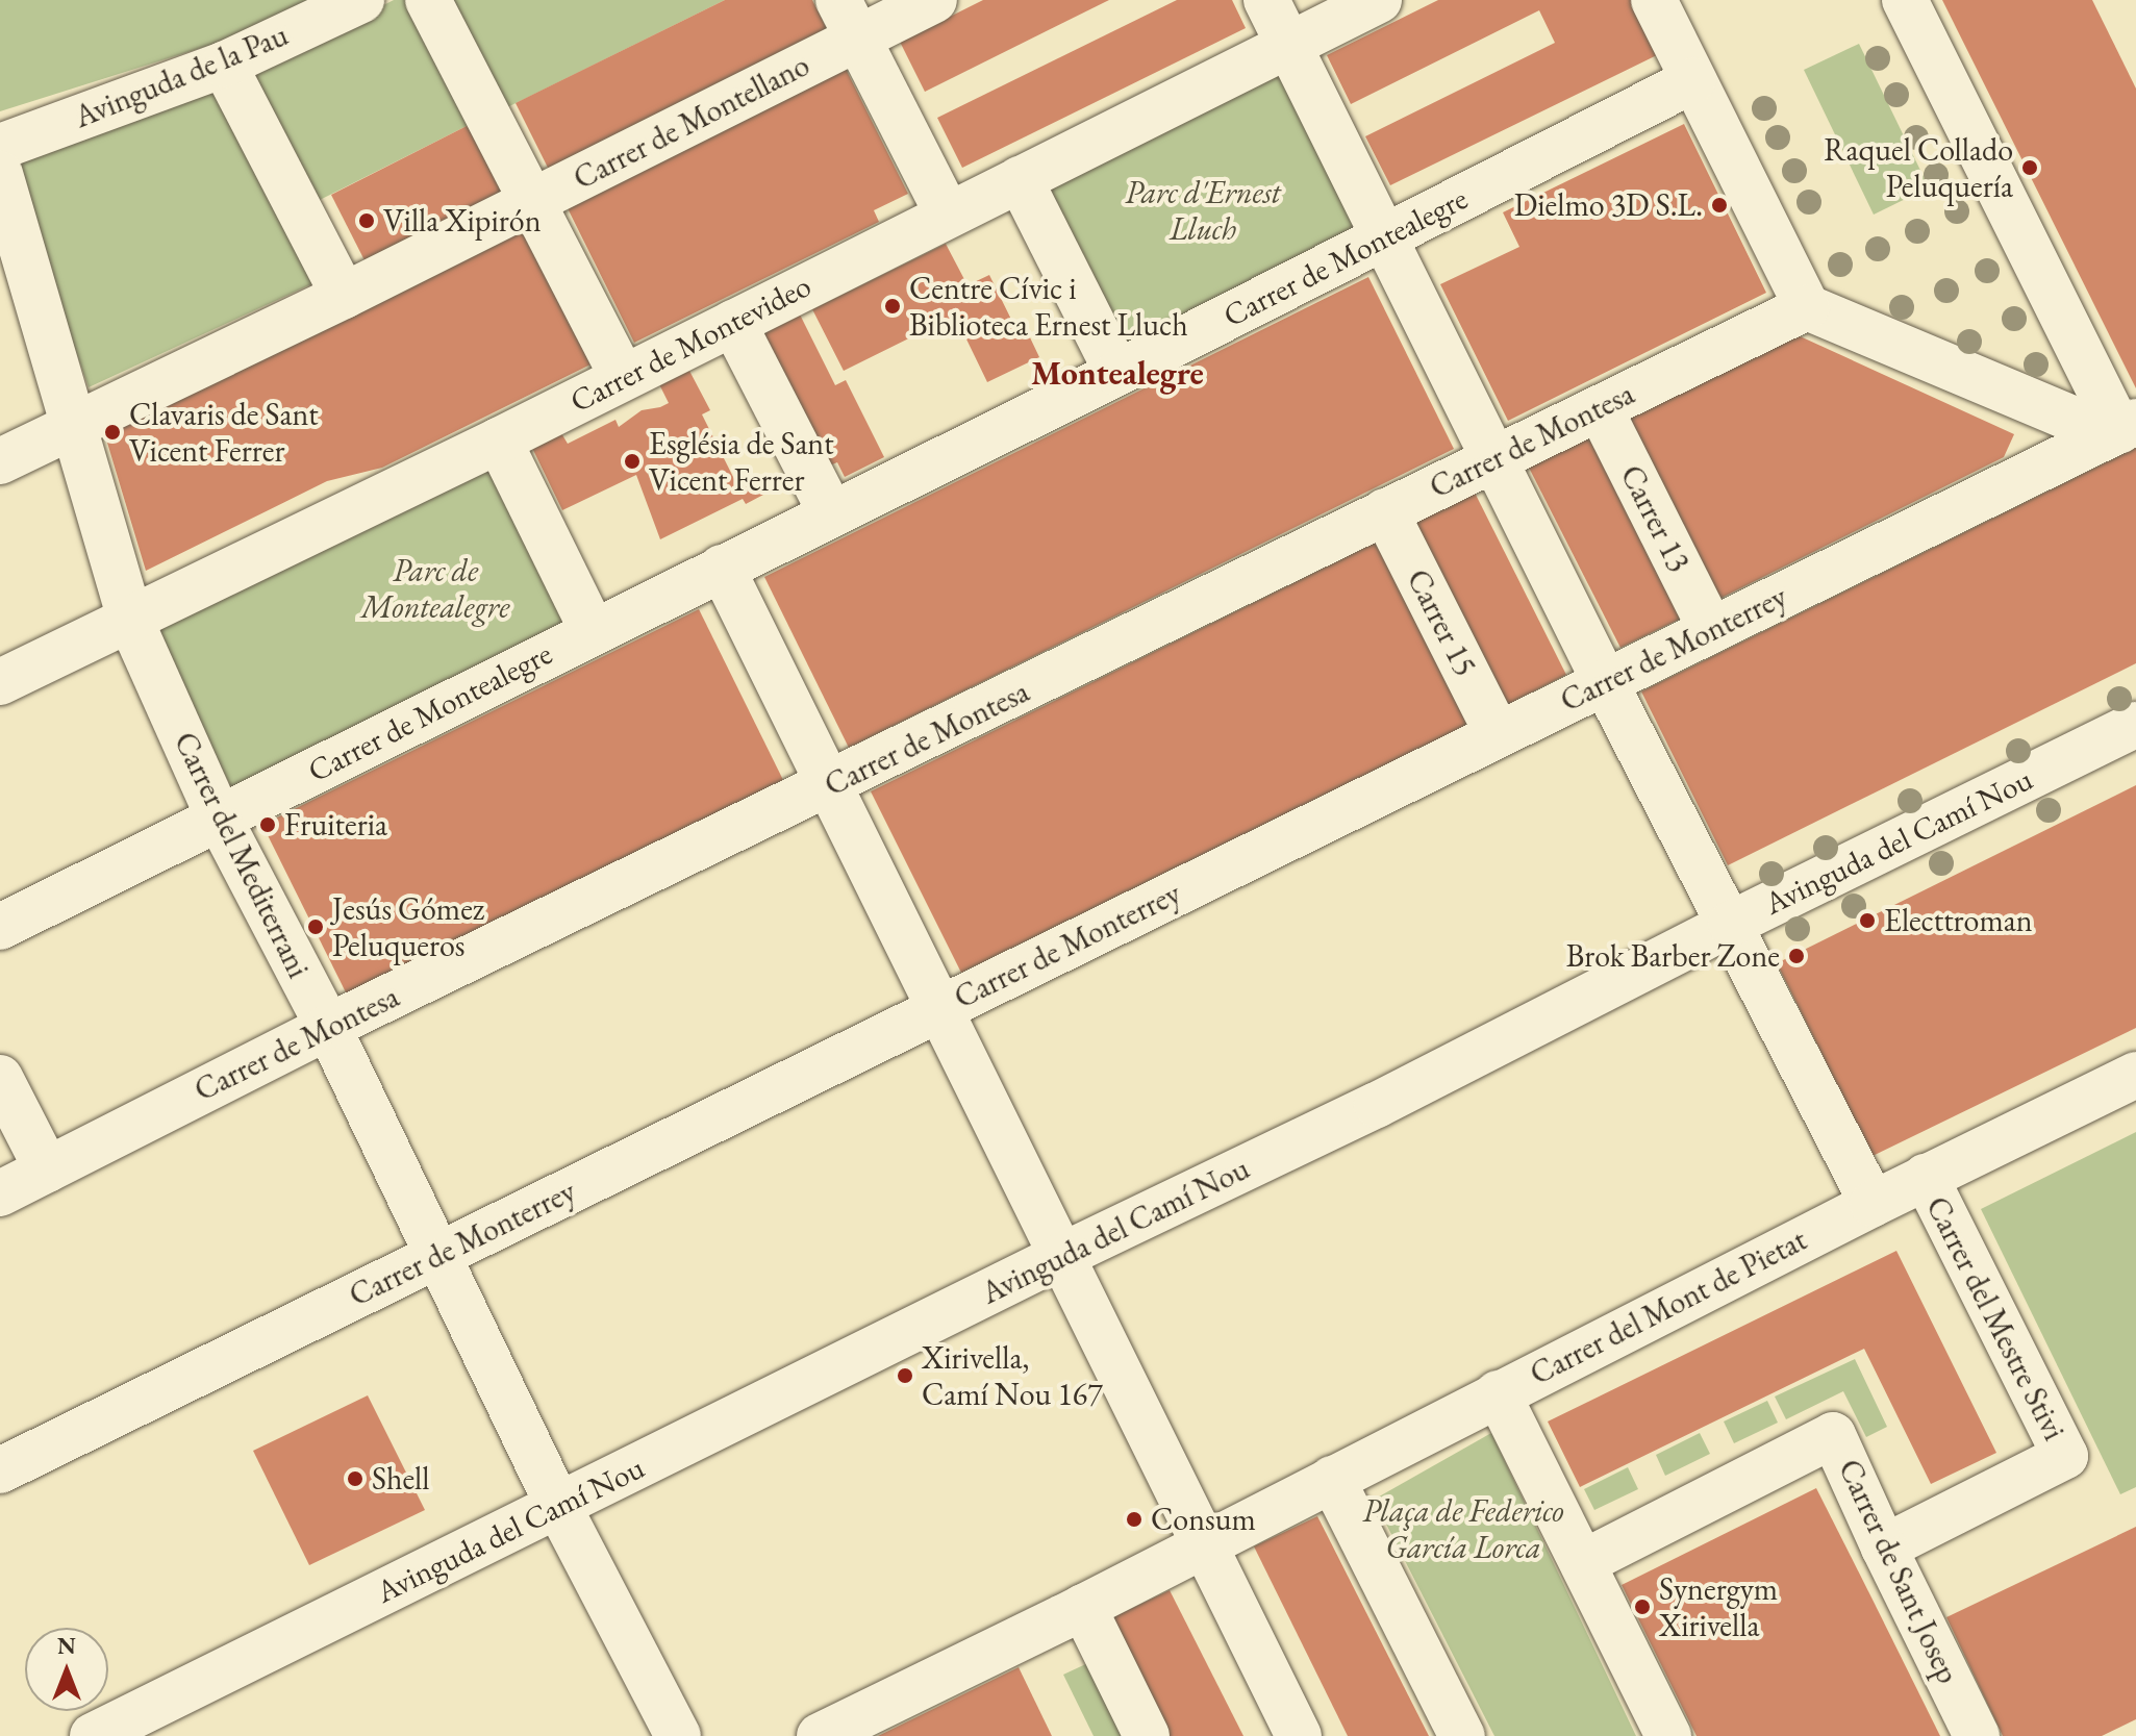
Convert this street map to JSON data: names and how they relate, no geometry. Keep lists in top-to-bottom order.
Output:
{
  "streets": {
    "street": [
      "Avinguda de la Pau",
      "Carrer de Montellano",
      "Carrer de Montealegre",
      "Carrer de Montevideo",
      "Carrer de Montesa",
      "Carrer 13",
      "Carrer 15",
      "Carrer de Monterrey",
      "Avinguda del Camí Nou",
      "Carrer del Mediterrani",
      "Carrer del Mont de Pietat",
      "Carrer del Mestre Stivi",
      "Carrer de Sant Josep"
    ]
  },
  "crossings": [
    ["Carrer de Montellano", "Carrer del Mediterrani"],
    ["Carrer de Montealegre", "Carrer del Mediterrani"],
    ["Carrer de Montealegre", "Carrer del Mestre Stivi"],
    ["Carrer de Montevideo", "Carrer del Mediterrani"],
    ["Carrer de Montevideo", "Carrer del Mestre Stivi"],
    ["Carrer de Montesa", "Carrer 13"],
    ["Carrer de Montesa", "Carrer 15"],
    ["Carrer de Montesa", "Carrer del Mediterrani"],
    ["Carrer de Montesa", "Carrer del Mestre Stivi"],
    ["Carrer 13", "Carrer de Monterrey"],
    ["Carrer 15", "Carrer de Monterrey"],
    ["Carrer de Monterrey", "Carrer del Mediterrani"],
    ["Carrer de Monterrey", "Carrer del Mestre Stivi"],
    ["Avinguda del Camí Nou", "Carrer del Mediterrani"],
    ["Avinguda del Camí Nou", "Carrer del Mestre Stivi"],
    ["Carrer del Mont de Pietat", "Carrer del Mestre Stivi"],
    ["Carrer del Mestre Stivi", "Carrer de Sant Josep"]
  ],
  "districts": ["Montealegre"],
  "parks": ["Parc d'Ernest Lluch", "Parc de Montealegre", "Plaça de Federico García Lorca"],
  "places": [
    "Raquel Collado Peluquería",
    "Dielmo 3D S.L.",
    "Villa Xipirón",
    "Centre Cívic i Biblioteca Ernest Lluch",
    "Clavaris de Sant Vicent Ferrer",
    "Església de Sant Vicent Ferrer",
    "Fruiteria",
    "Electtroman",
    "Jesús Gómez Peluqueros",
    "Brok Barber Zone",
    "Xirivella, Camí Nou 167",
    "Shell",
    "Consum",
    "Synergym Xirivella"
  ],
  "north": "top"
}
